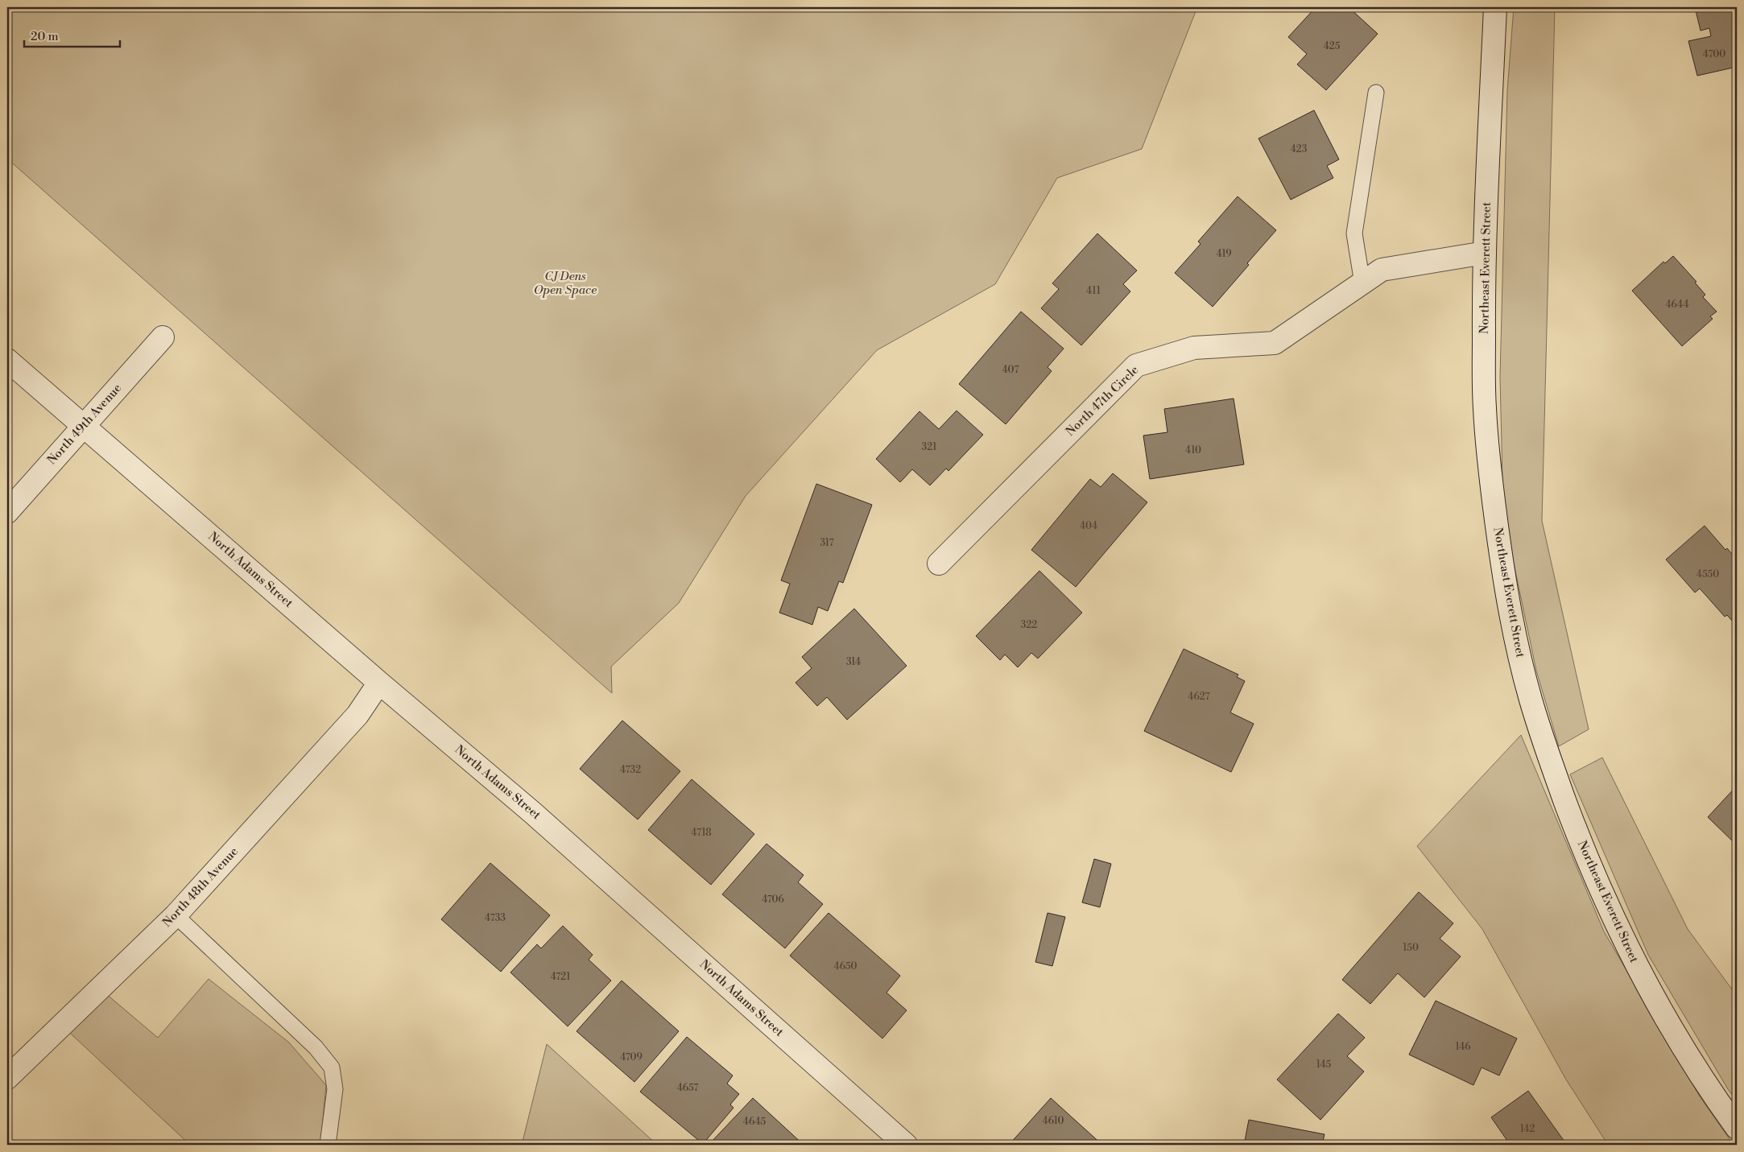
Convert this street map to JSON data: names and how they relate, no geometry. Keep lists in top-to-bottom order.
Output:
{
  "streets": {
    "street": [
      "Northeast Everett Street",
      "North 47th Circle",
      "North 49th Avenue",
      "North Adams Street",
      "North 48th Avenue"
    ]
  },
  "crossings": [
    ["Northeast Everett Street", "North 47th Circle"],
    ["North 49th Avenue", "North Adams Street"],
    ["North Adams Street", "North 48th Avenue"]
  ],
  "parks": ["CJ Dens Open Space"],
  "house_numbers": [
    "425",
    "4700",
    "423",
    "419",
    "411",
    "4644",
    "407",
    "321",
    "410",
    "404",
    "317",
    "4550",
    "322",
    "314",
    "4627",
    "4732",
    "4718",
    "4706",
    "4733",
    "150",
    "4650",
    "4721",
    "146",
    "4709",
    "145",
    "4657",
    "4610",
    "4645",
    "142"
  ],
  "scale_bar": "20 m"
}
